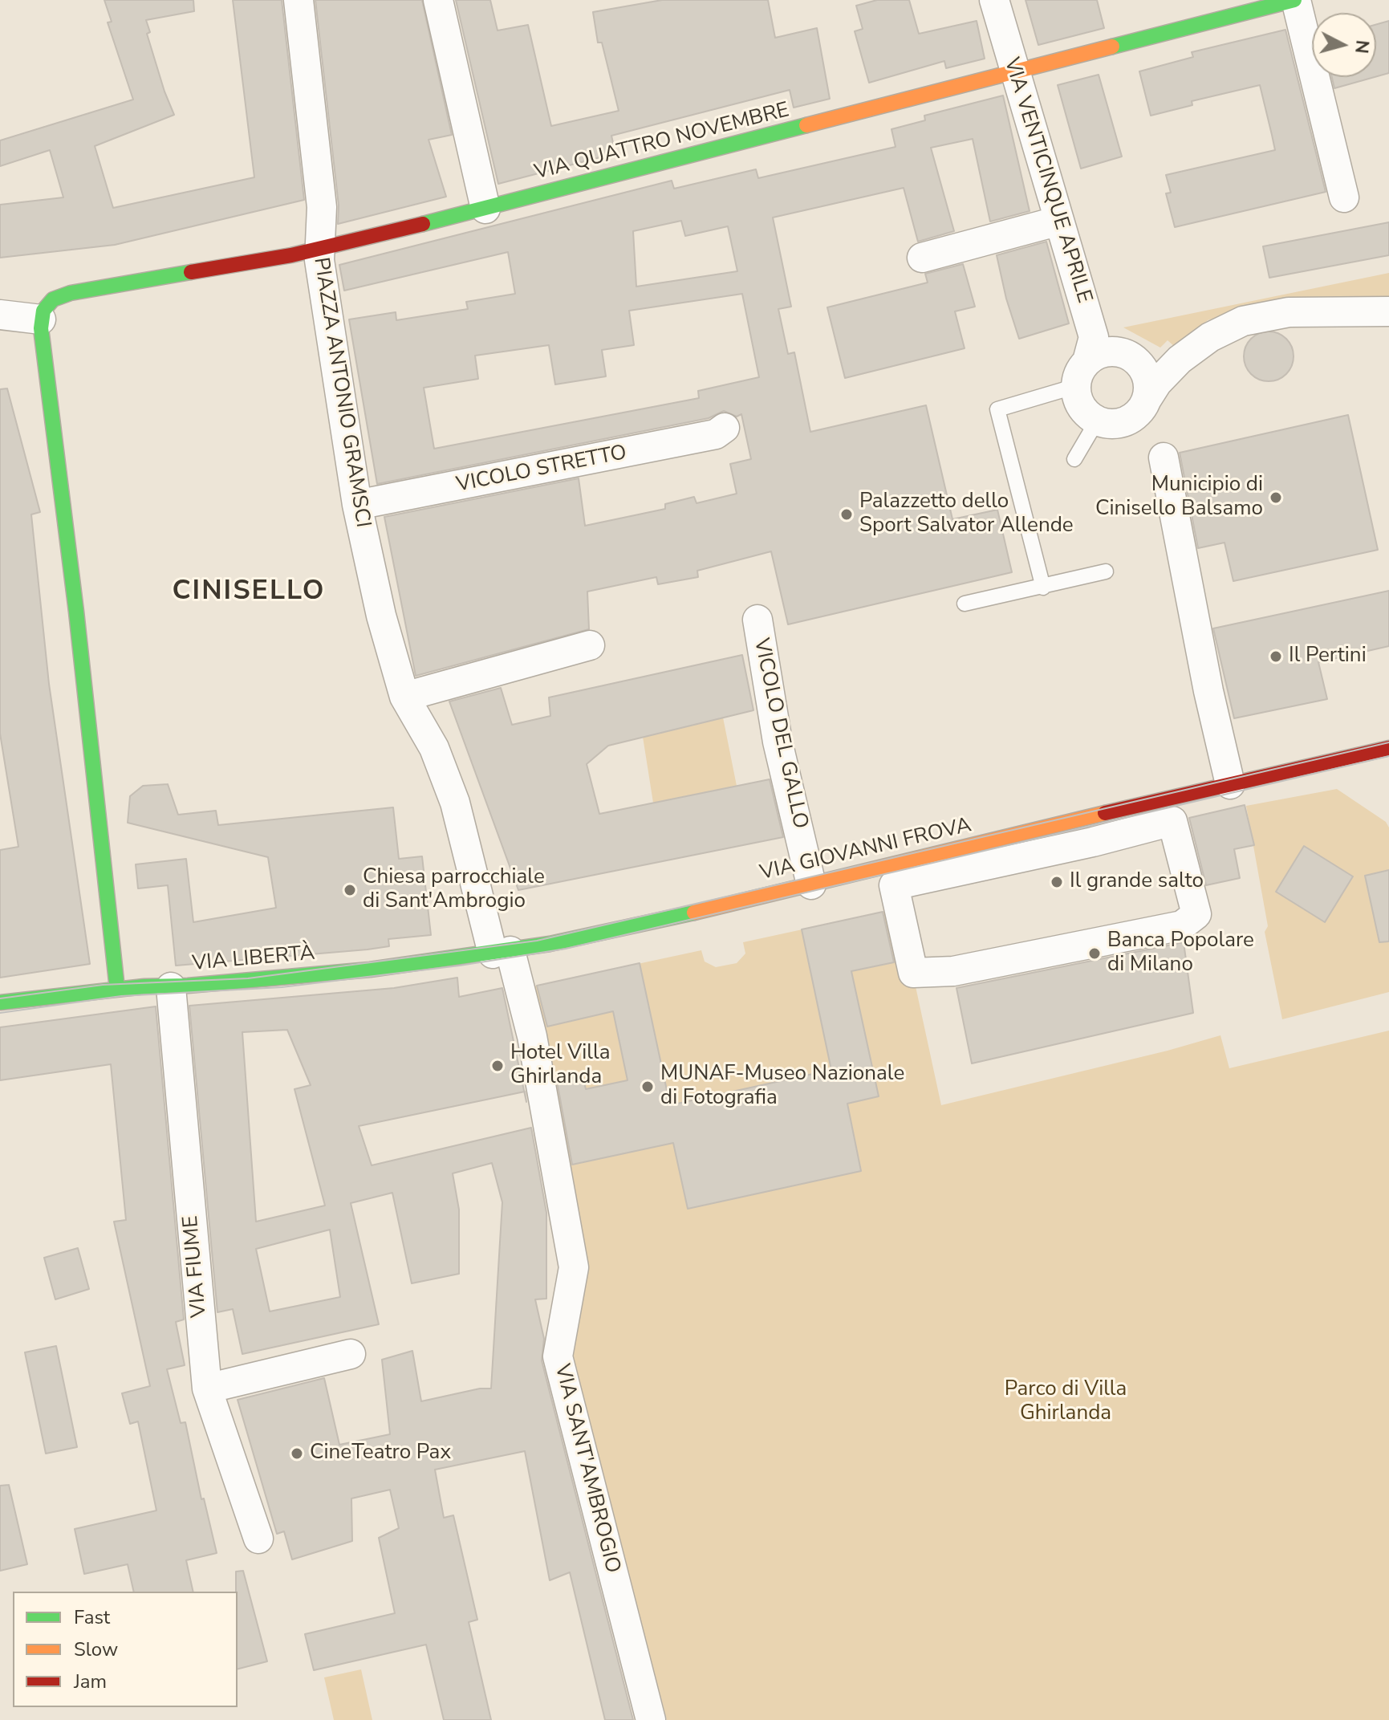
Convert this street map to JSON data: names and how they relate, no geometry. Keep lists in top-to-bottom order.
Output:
{
  "streets": {
    "street": [
      "VIA QUATTRO NOVEMBRE",
      "VIA VENTICINQUE APRILE",
      "PIAZZA ANTONIO GRAMSCI",
      "VICOLO STRETTO",
      "VICOLO DEL GALLO",
      "VIA GIOVANNI FROVA",
      "VIA LIBERTÀ",
      "VIA FIUME",
      "VIA SANT'AMBROGIO"
    ]
  },
  "crossings": [
    ["VIA QUATTRO NOVEMBRE", "VIA VENTICINQUE APRILE"],
    ["VIA QUATTRO NOVEMBRE", "PIAZZA ANTONIO GRAMSCI"],
    ["PIAZZA ANTONIO GRAMSCI", "VICOLO STRETTO"],
    ["PIAZZA ANTONIO GRAMSCI", "VIA GIOVANNI FROVA"],
    ["PIAZZA ANTONIO GRAMSCI", "VIA LIBERTÀ"],
    ["PIAZZA ANTONIO GRAMSCI", "VIA SANT'AMBROGIO"],
    ["VICOLO DEL GALLO", "VIA GIOVANNI FROVA"],
    ["VIA GIOVANNI FROVA", "VIA LIBERTÀ"],
    ["VIA GIOVANNI FROVA", "VIA SANT'AMBROGIO"],
    ["VIA LIBERTÀ", "VIA FIUME"],
    ["VIA LIBERTÀ", "VIA SANT'AMBROGIO"]
  ],
  "districts": ["CINISELLO"],
  "parks": ["Parco di Villa Ghirlanda"],
  "places": [
    "Municipio di Cinisello Balsamo",
    "Palazzetto dello Sport Salvator Allende",
    "Il Pertini",
    "Il grande salto",
    "Chiesa parrocchiale di Sant'Ambrogio",
    "Banca Popolare di Milano",
    "Hotel Villa Ghirlanda",
    "MUNAF-Museo Nazionale di Fotografia",
    "CineTeatro Pax"
  ],
  "legend": ["Fast", "Slow", "Jam"],
  "north": "right"
}
